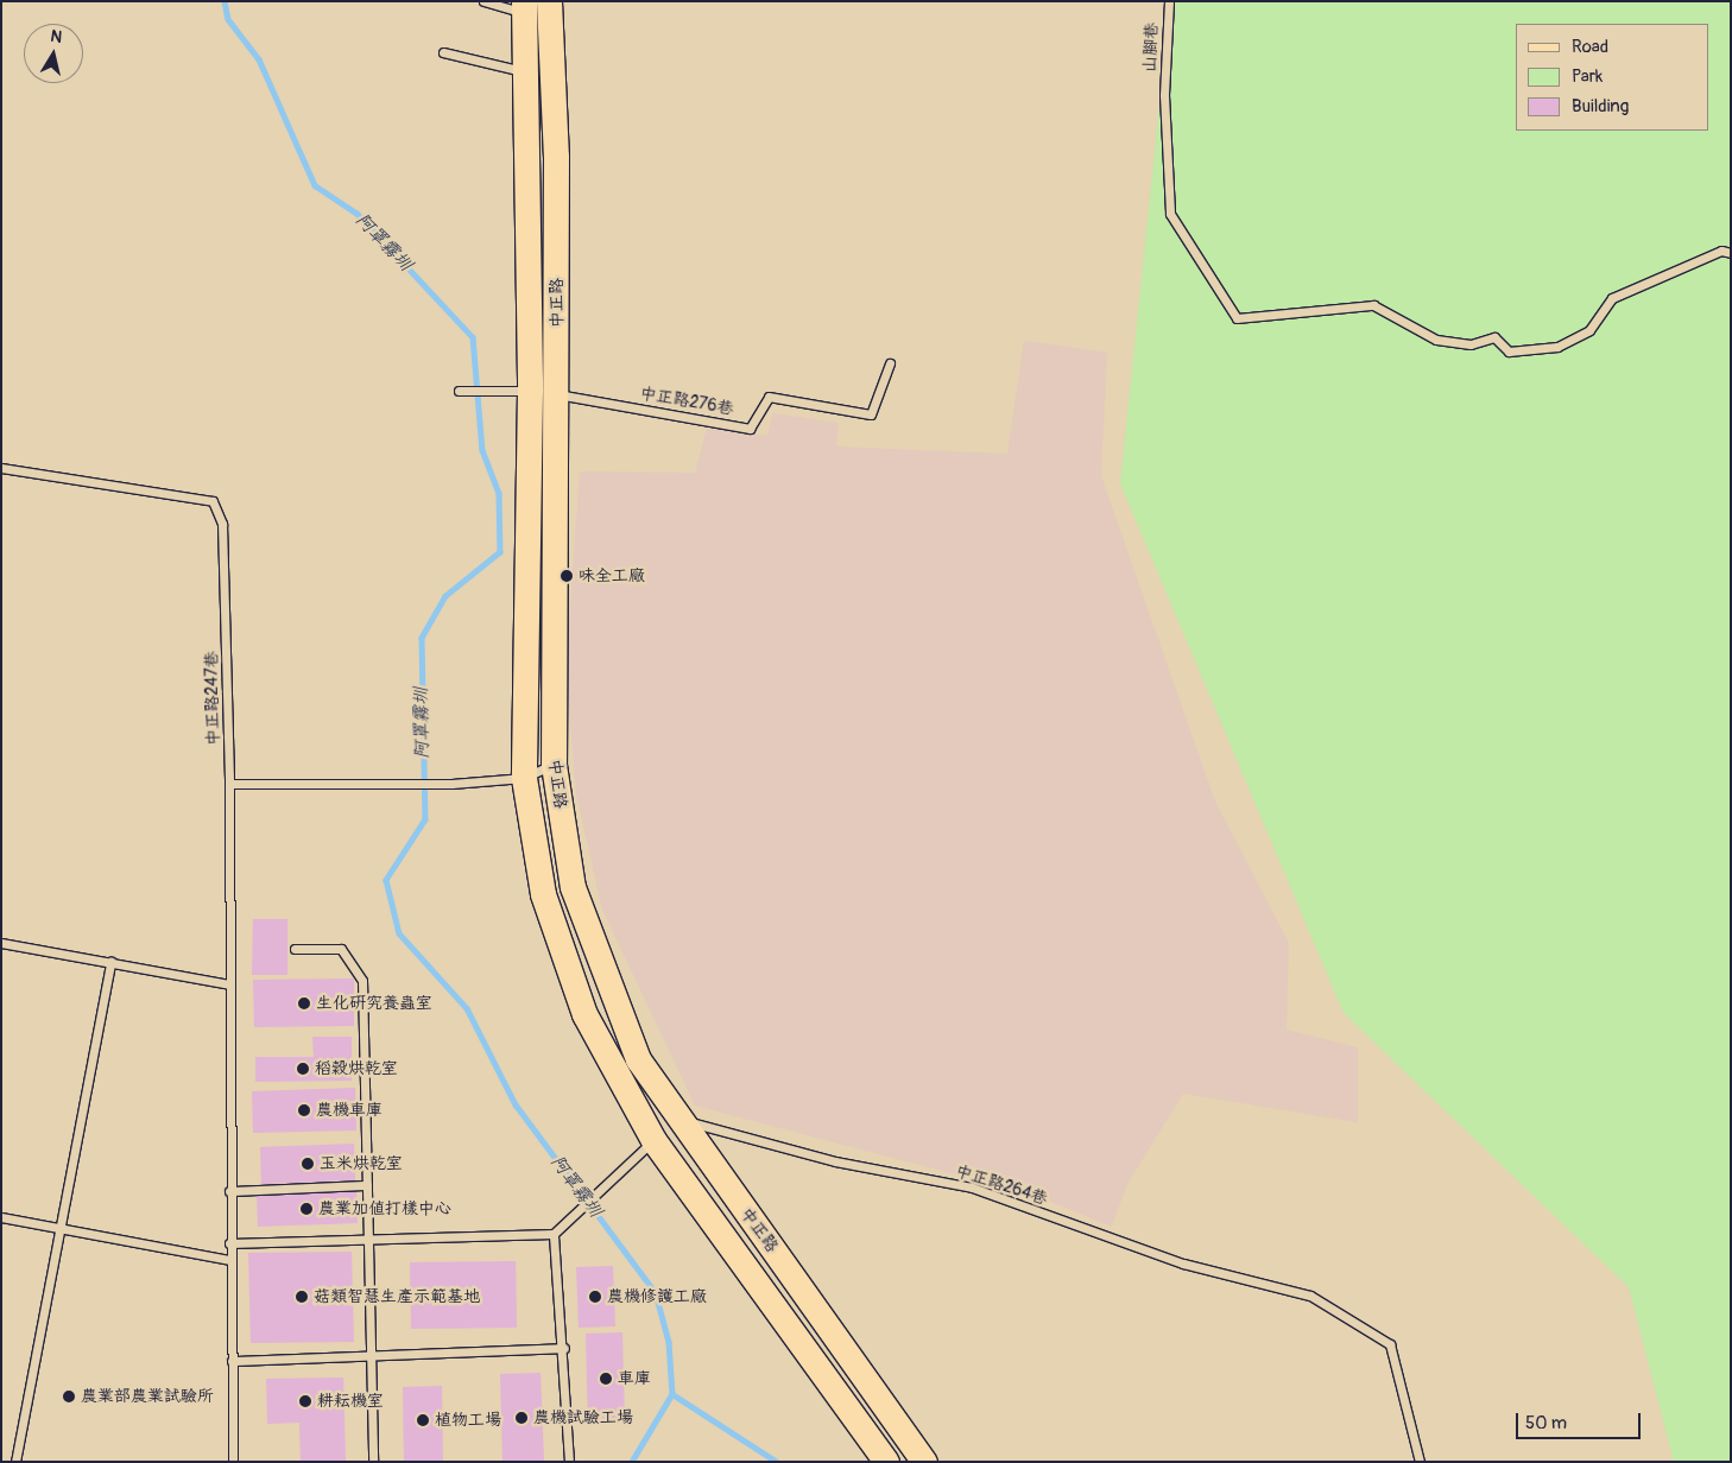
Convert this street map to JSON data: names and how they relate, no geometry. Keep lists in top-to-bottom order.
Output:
{
  "streets": {
    "main road": ["中正路"],
    "lane": [
      "山腳巷",
      "中正路276巷",
      "中正路247巷",
      "中正路264巷"
    ]
  },
  "crossings": [
    ["中正路", "中正路276巷"],
    ["中正路", "中正路264巷"]
  ],
  "water": ["阿罩霧圳"],
  "places": [
    "味全工廠",
    "生化研究養蟲室",
    "稻穀烘乾室",
    "農機車庫",
    "玉米烘乾室",
    "農業加值打樣中心",
    "菇類智慧生產示範基地",
    "農機修護工廠",
    "車庫",
    "農業部農業試驗所",
    "耕耘機室",
    "農機試驗工場",
    "植物工場"
  ],
  "legend": ["Road", "Park", "Building"],
  "scale_bar": "50 m",
  "north": "top"
}
